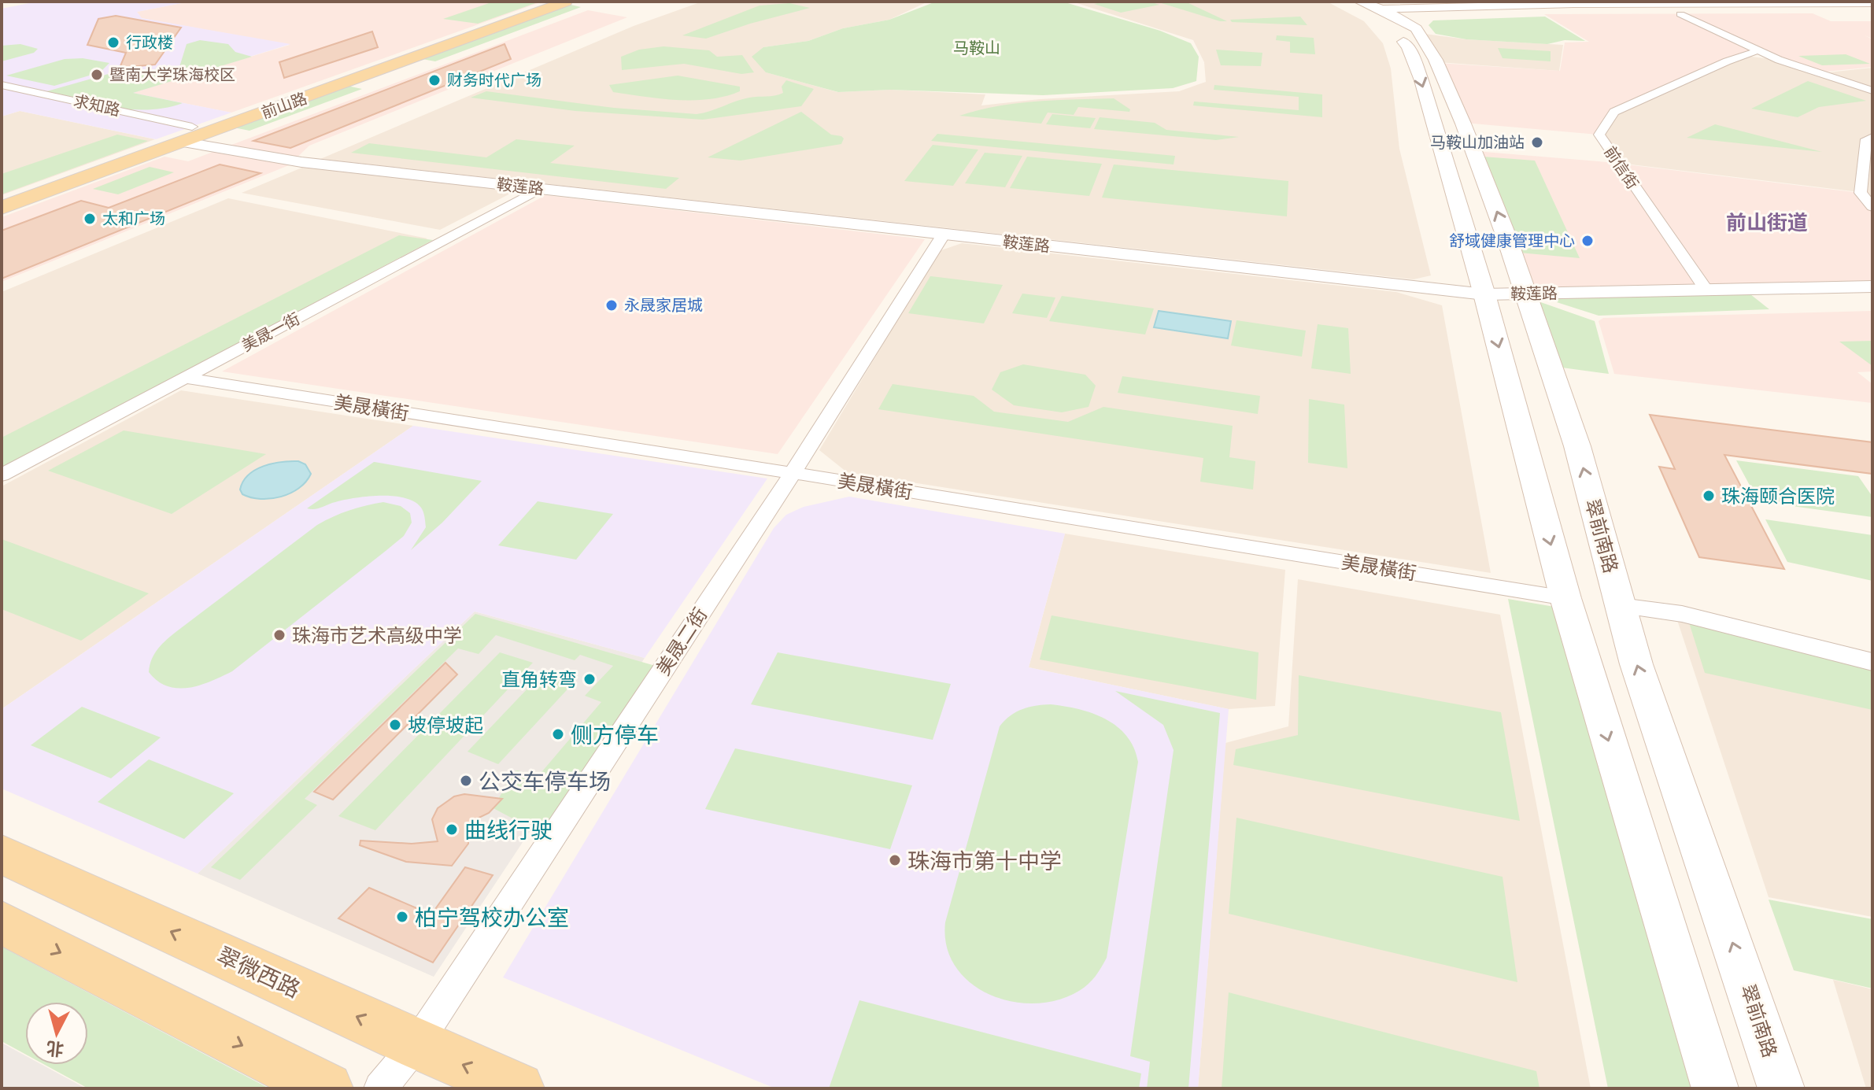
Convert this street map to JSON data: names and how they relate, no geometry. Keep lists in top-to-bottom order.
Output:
{
  "streets": {
    "main road": ["前山路", "翠前南路", "翠微西路"],
    "street": [
      "求知路",
      "前信街",
      "鞍莲路",
      "美晟一街",
      "美晟橫街",
      "美晟二街"
    ]
  },
  "crossings": [
    ["求知路", "前山路"],
    ["求知路", "鞍莲路"],
    ["前山路", "鞍莲路"],
    ["前信街", "鞍莲路"],
    ["鞍莲路", "美晟一街"],
    ["鞍莲路", "翠前南路"],
    ["鞍莲路", "美晟二街"],
    ["美晟一街", "美晟橫街"],
    ["美晟橫街", "美晟二街"],
    ["美晟二街", "翠微西路"]
  ],
  "districts": ["前山街道"],
  "parks": ["马鞍山"],
  "places": [
    "行政楼",
    "暨南大学珠海校区",
    "财务时代广场",
    "马鞍山加油站",
    "太和广场",
    "舒域健康管理中心",
    "永晟家居城",
    "珠海颐合医院",
    "珠海市艺术高级中学",
    "直角转弯",
    "坡停坡起",
    "侧方停车",
    "公交车停车场",
    "曲线行驶",
    "珠海市第十中学",
    "柏宁驾校办公室"
  ],
  "north": "bottom"
}
